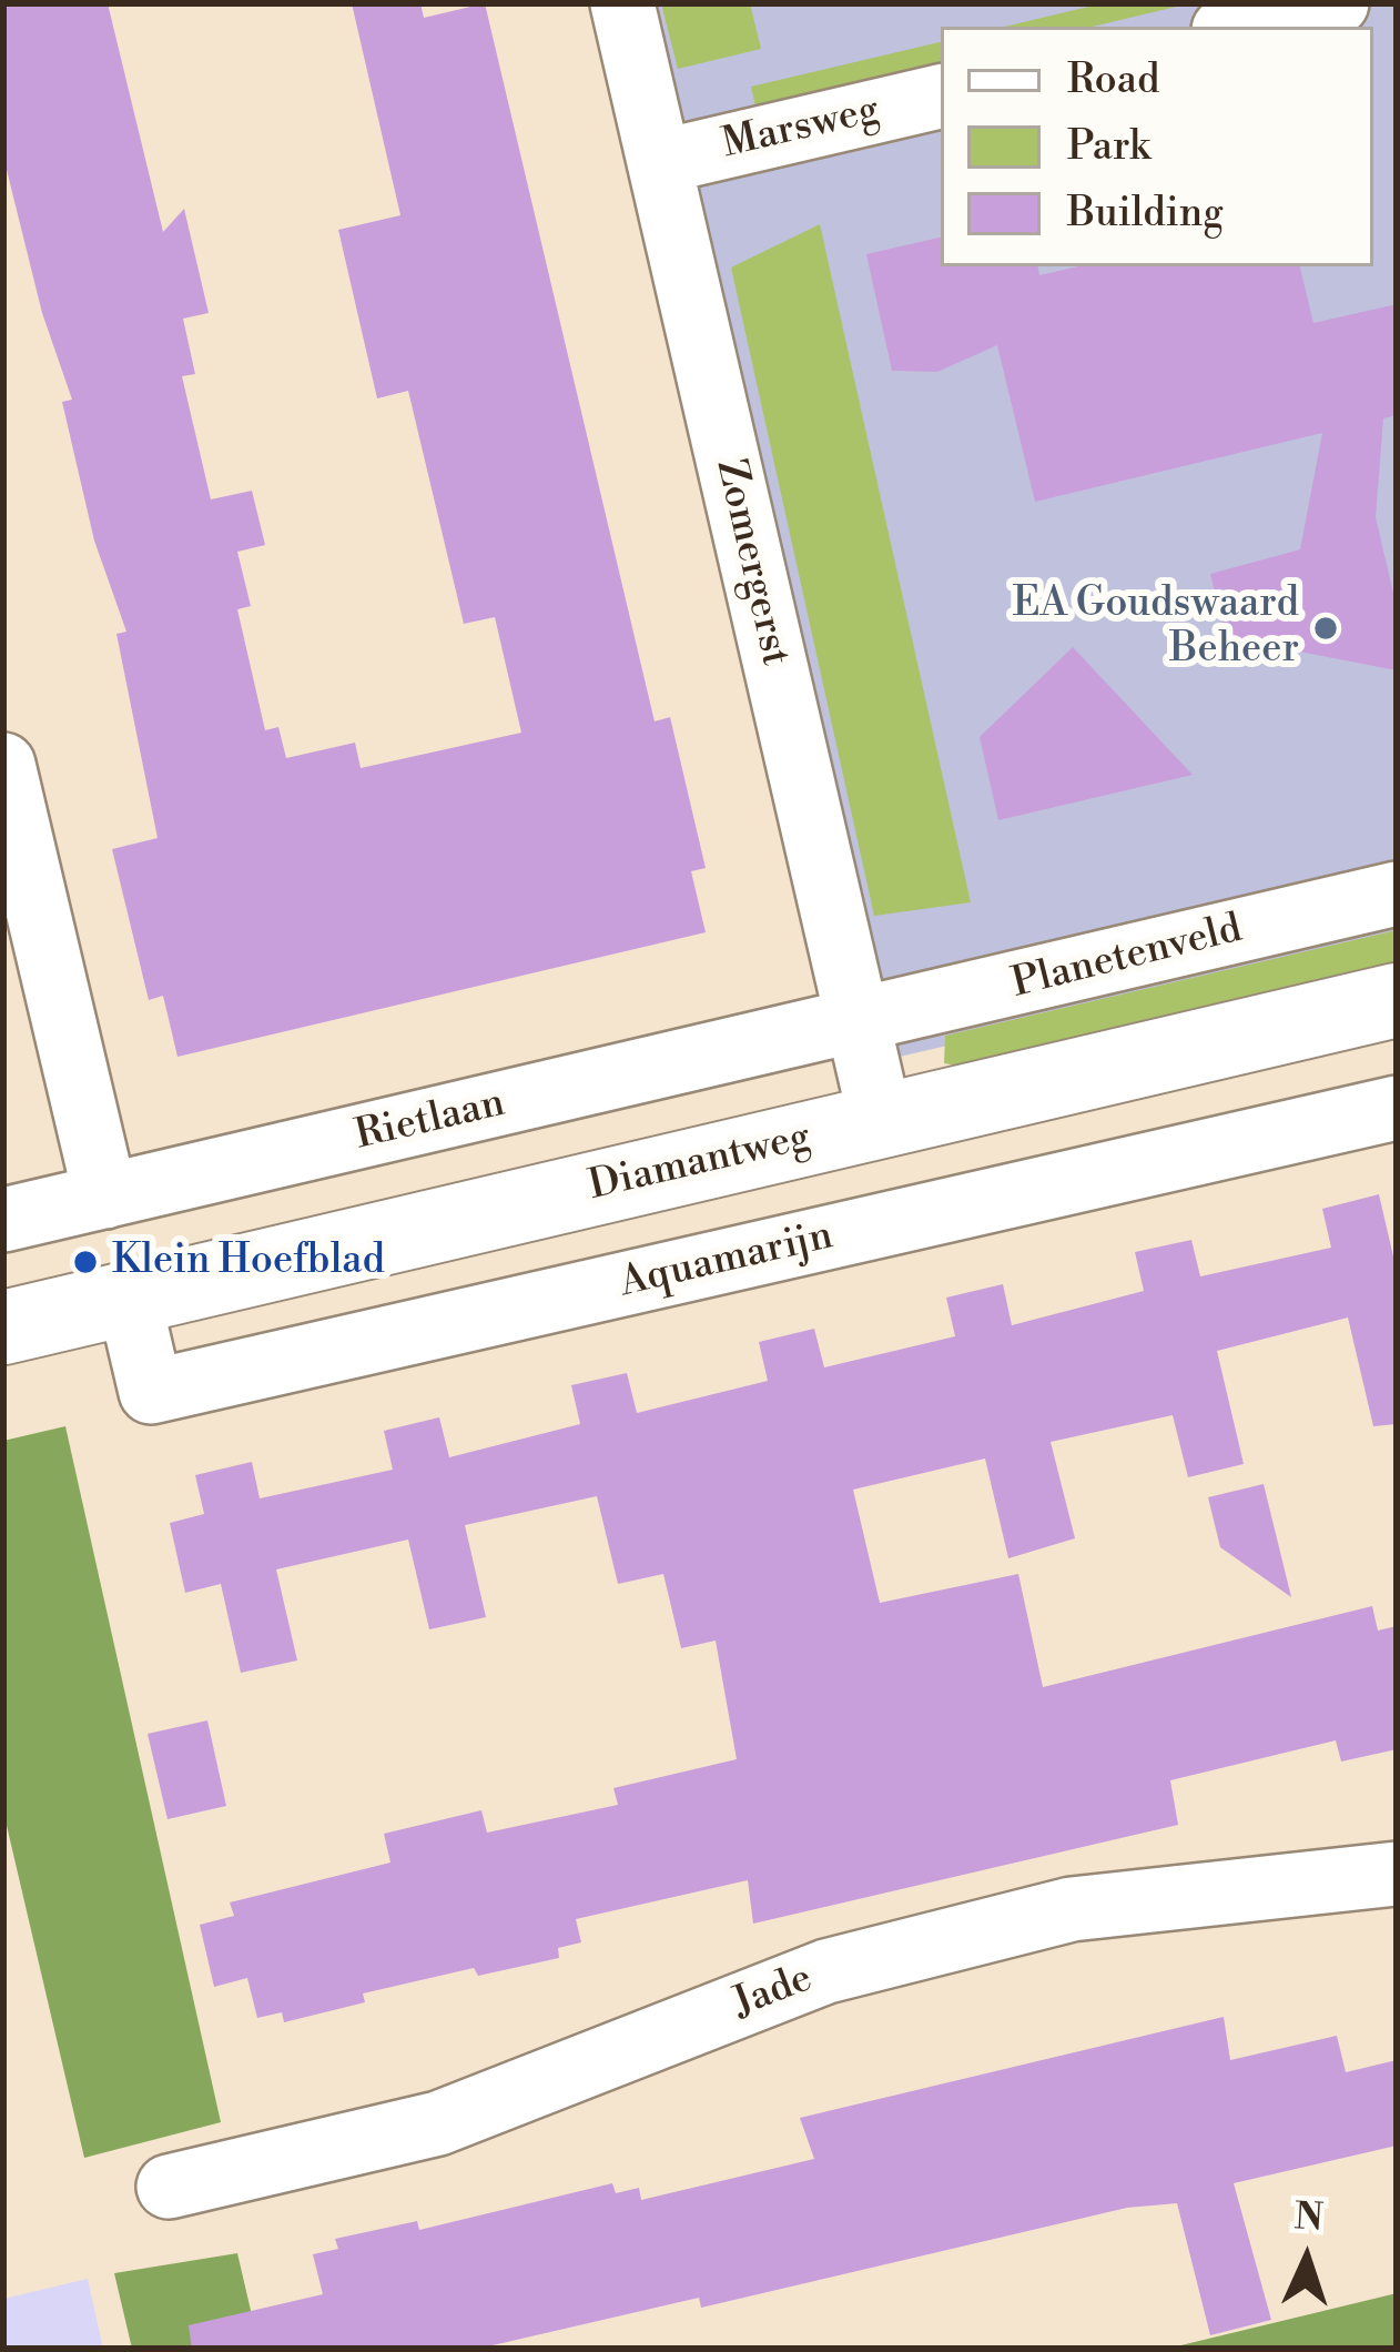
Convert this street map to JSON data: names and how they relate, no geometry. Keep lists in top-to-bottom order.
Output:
{
  "streets": {
    "street": [
      "Marsweg",
      "Zomergerst",
      "Planetenveld",
      "Rietlaan",
      "Diamantweg",
      "Aquamarijn",
      "Jade"
    ]
  },
  "crossings": [
    ["Marsweg", "Zomergerst"],
    ["Zomergerst", "Planetenveld"],
    ["Zomergerst", "Rietlaan"],
    ["Zomergerst", "Diamantweg"],
    ["Planetenveld", "Rietlaan"],
    ["Diamantweg", "Aquamarijn"]
  ],
  "places": ["EA Goudswaard Beheer", "Klein Hoefblad"],
  "legend": ["Road", "Park", "Building"],
  "north": "top"
}
